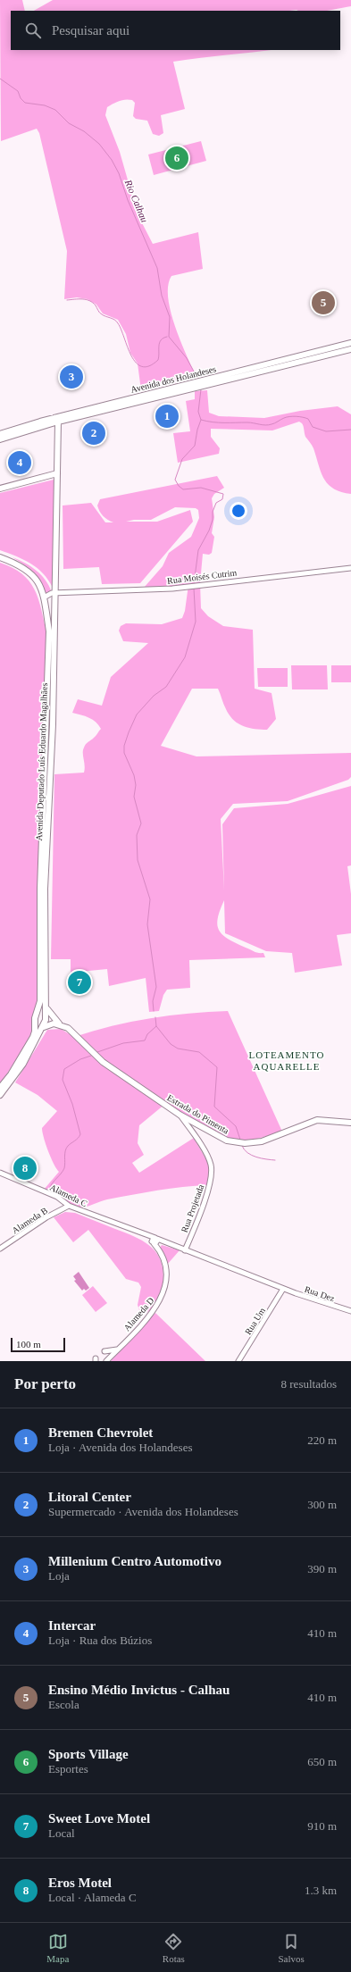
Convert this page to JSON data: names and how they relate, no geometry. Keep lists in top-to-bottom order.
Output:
{
  "streets": {
    "main road": ["Avenida dos Holandeses", "Avenida Deputado Luís Eduardo Magalhães", "Estrada do Pimenta"],
    "street": [
      "Rua Moisés Cutrim",
      "Alameda C",
      "Rua Projetada",
      "Alameda B",
      "Rua Dez",
      "Alameda D",
      "Rua Um"
    ]
  },
  "crossings": [
    ["Avenida dos Holandeses", "Avenida Deputado Luís Eduardo Magalhães"],
    ["Rua Moisés Cutrim", "Avenida Deputado Luís Eduardo Magalhães"],
    ["Avenida Deputado Luís Eduardo Magalhães", "Estrada do Pimenta"],
    ["Estrada do Pimenta", "Rua Projetada"],
    ["Alameda C", "Rua Projetada"],
    ["Alameda C", "Alameda B"],
    ["Alameda C", "Rua Dez"],
    ["Alameda C", "Alameda D"],
    ["Alameda C", "Rua Um"],
    ["Rua Dez", "Rua Um"]
  ],
  "districts": ["LOTEAMENTO AQUARELLE"],
  "water": ["Rio Calhau"],
  "scale_bar": "100 m",
  "page": {
    "search": "Pesquisar aqui",
    "pins": [
      "6",
      "5",
      "3",
      "1",
      "2",
      "4",
      "7",
      "8"
    ],
    "scale": "100 m",
    "heading": ["Por perto", "8 resultados"],
    "list": [
      {
        "mark": "1",
        "name": "Bremen Chevrolet",
        "note": "Loja · Avenida dos Holandeses",
        "value": "220 m"
      },
      {
        "mark": "2",
        "name": "Litoral Center",
        "note": "Supermercado · Avenida dos Holandeses",
        "value": "300 m"
      },
      {
        "mark": "3",
        "name": "Millenium Centro Automotivo",
        "note": "Loja",
        "value": "390 m"
      },
      {
        "mark": "4",
        "name": "Intercar",
        "note": "Loja · Rua dos Búzios",
        "value": "410 m"
      },
      {
        "mark": "5",
        "name": "Ensino Médio Invictus - Calhau",
        "note": "Escola",
        "value": "410 m"
      },
      {
        "mark": "6",
        "name": "Sports Village",
        "note": "Esportes",
        "value": "650 m"
      },
      {
        "mark": "7",
        "name": "Sweet Love Motel",
        "note": "Local",
        "value": "910 m"
      },
      {
        "mark": "8",
        "name": "Eros Motel",
        "note": "Local · Alameda C",
        "value": "1.3 km"
      }
    ],
    "nav": ["Mapa", "Rotas", "Salvos"]
  }
}
